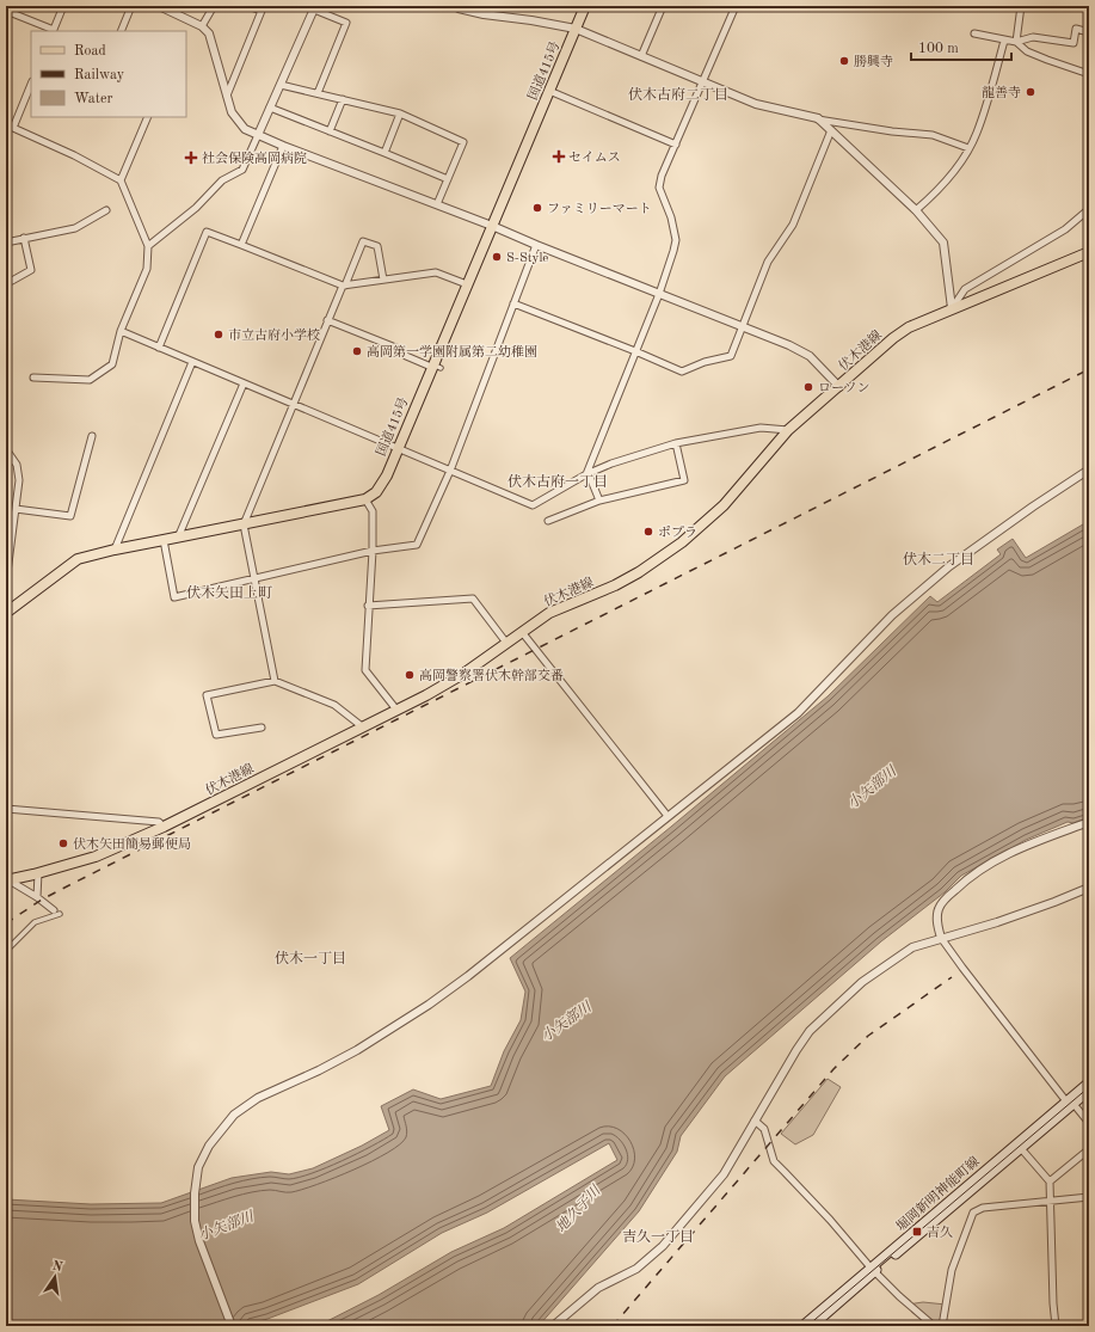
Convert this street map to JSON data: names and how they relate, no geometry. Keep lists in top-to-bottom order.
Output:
{
  "streets": {
    "main road": ["国道415号", "伏木港線", "堀岡新明神能町線"]
  },
  "districts": [
    "伏木古府二丁目",
    "伏木古府一丁目",
    "伏木二丁目",
    "伏木矢田上町",
    "伏木一丁目",
    "吉久一丁目"
  ],
  "water": ["小矢部川", "地久子川"],
  "places": {
    "other": [
      "勝興寺",
      "龍善寺",
      "ファミリーマート",
      "S-Style",
      "市立古府小学校",
      "高岡第一学園附属第二幼稚園",
      "ローソン",
      "ポプラ",
      "高岡警察署伏木幹部交番",
      "伏木矢田簡易郵便局"
    ],
    "health": ["セイムス", "社会保険高岡病院"],
    "transit": ["吉久"]
  },
  "legend": ["Road", "Railway", "Water"],
  "scale_bar": "100 m",
  "north": "top"
}
